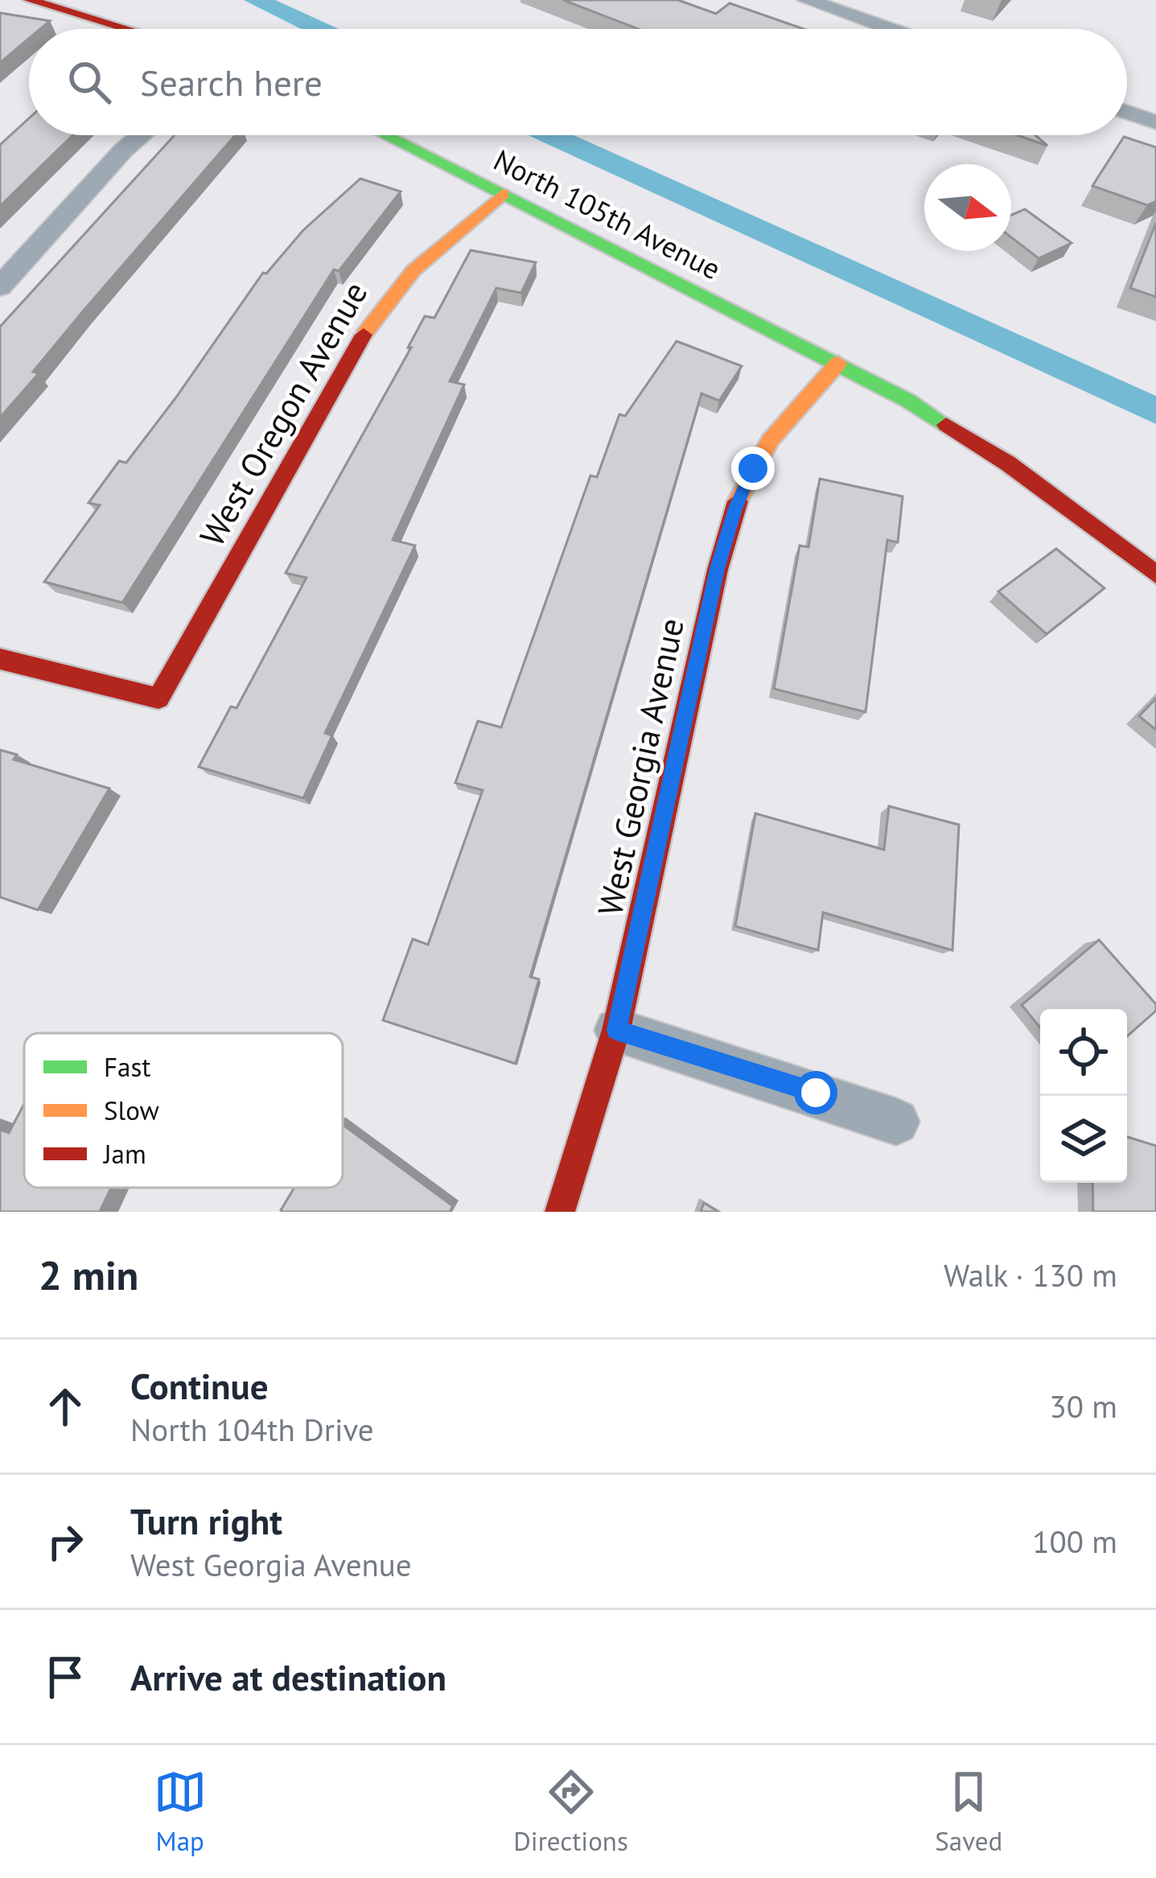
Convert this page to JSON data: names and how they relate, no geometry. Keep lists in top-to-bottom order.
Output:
{
  "streets": {
    "street": ["North 105th Avenue", "West Oregon Avenue", "West Georgia Avenue"]
  },
  "crossings": [
    ["North 105th Avenue", "West Oregon Avenue"],
    ["North 105th Avenue", "West Georgia Avenue"]
  ],
  "legend": ["Fast", "Slow", "Jam"],
  "north": "right",
  "page": {
    "search": "Search here",
    "heading": ["2 min", "Walk · 130 m"],
    "list": [
      ["Continue", "North 104th Drive", "30 m"],
      ["Turn right", "West Georgia Avenue", "100 m"],
      "Arrive at destination"
    ],
    "nav": ["Map", "Directions", "Saved"]
  }
}
